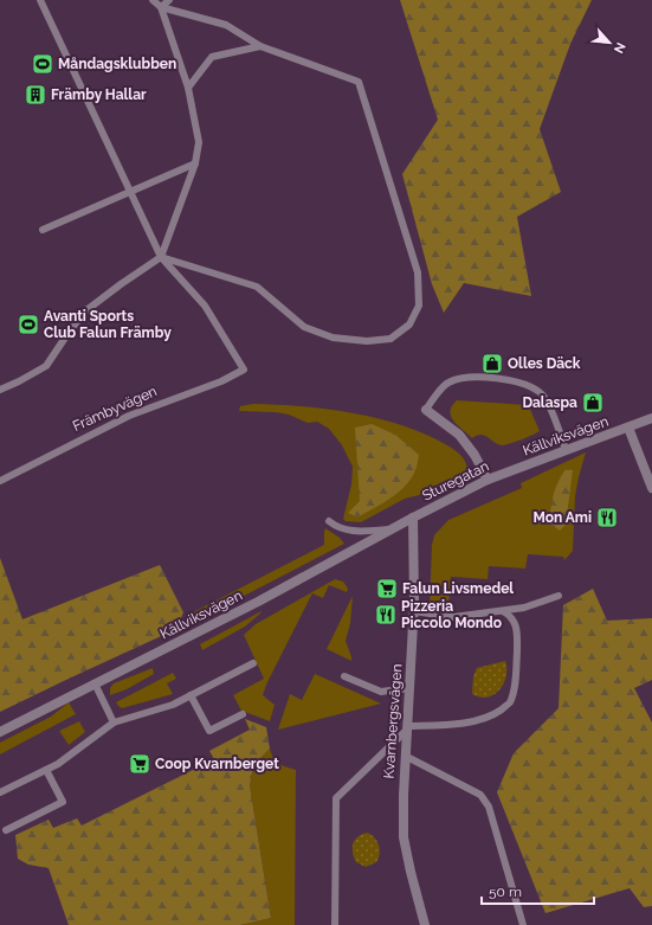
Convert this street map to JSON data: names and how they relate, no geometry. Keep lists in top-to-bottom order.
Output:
{
  "streets": {
    "street": ["Källviksvägen", "Sturegatan", "Kvarnbergsvägen"],
    "lane": ["Främbyvägen"]
  },
  "crossings": [
    ["Källviksvägen", "Sturegatan"],
    ["Källviksvägen", "Kvarnbergsvägen"],
    ["Sturegatan", "Kvarnbergsvägen"]
  ],
  "places": {
    "sports": ["Måndagsklubben", "Avanti Sports Club Falun Främby"],
    "building": ["Främby Hallar"],
    "shop": ["Olles Däck", "Dalaspa"],
    "restaurant": ["Mon Ami", "Pizzeria Piccolo Mondo"],
    "supermarket": ["Falun Livsmedel", "Coop Kvarnberget"]
  },
  "scale_bar": "50 m",
  "north": "bottom right"
}
